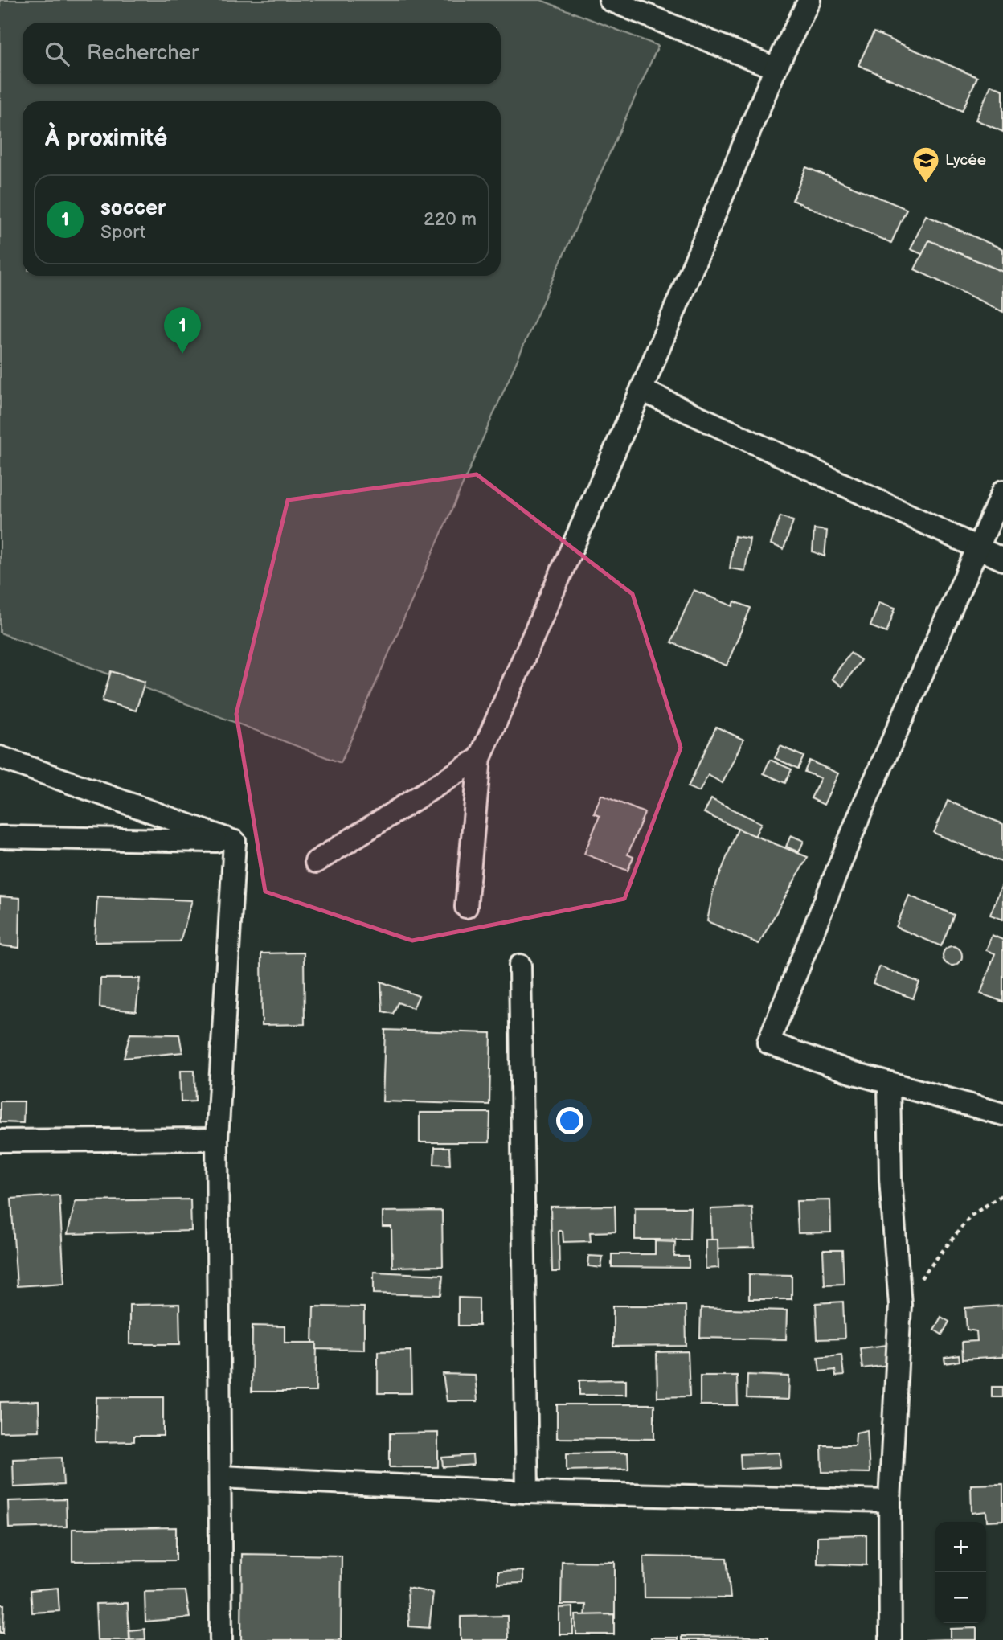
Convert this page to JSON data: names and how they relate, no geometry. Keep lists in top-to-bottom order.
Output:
{
  "places": {
    "school or university": ["Lycée"]
  },
  "page": {
    "search": "Rechercher",
    "heading": "À proximité",
    "list": [
      {
        "mark": "1",
        "name": "soccer",
        "note": "Sport",
        "value": "220 m"
      }
    ],
    "pins": "1",
    "map_buttons": ["+", "−"]
  }
}
